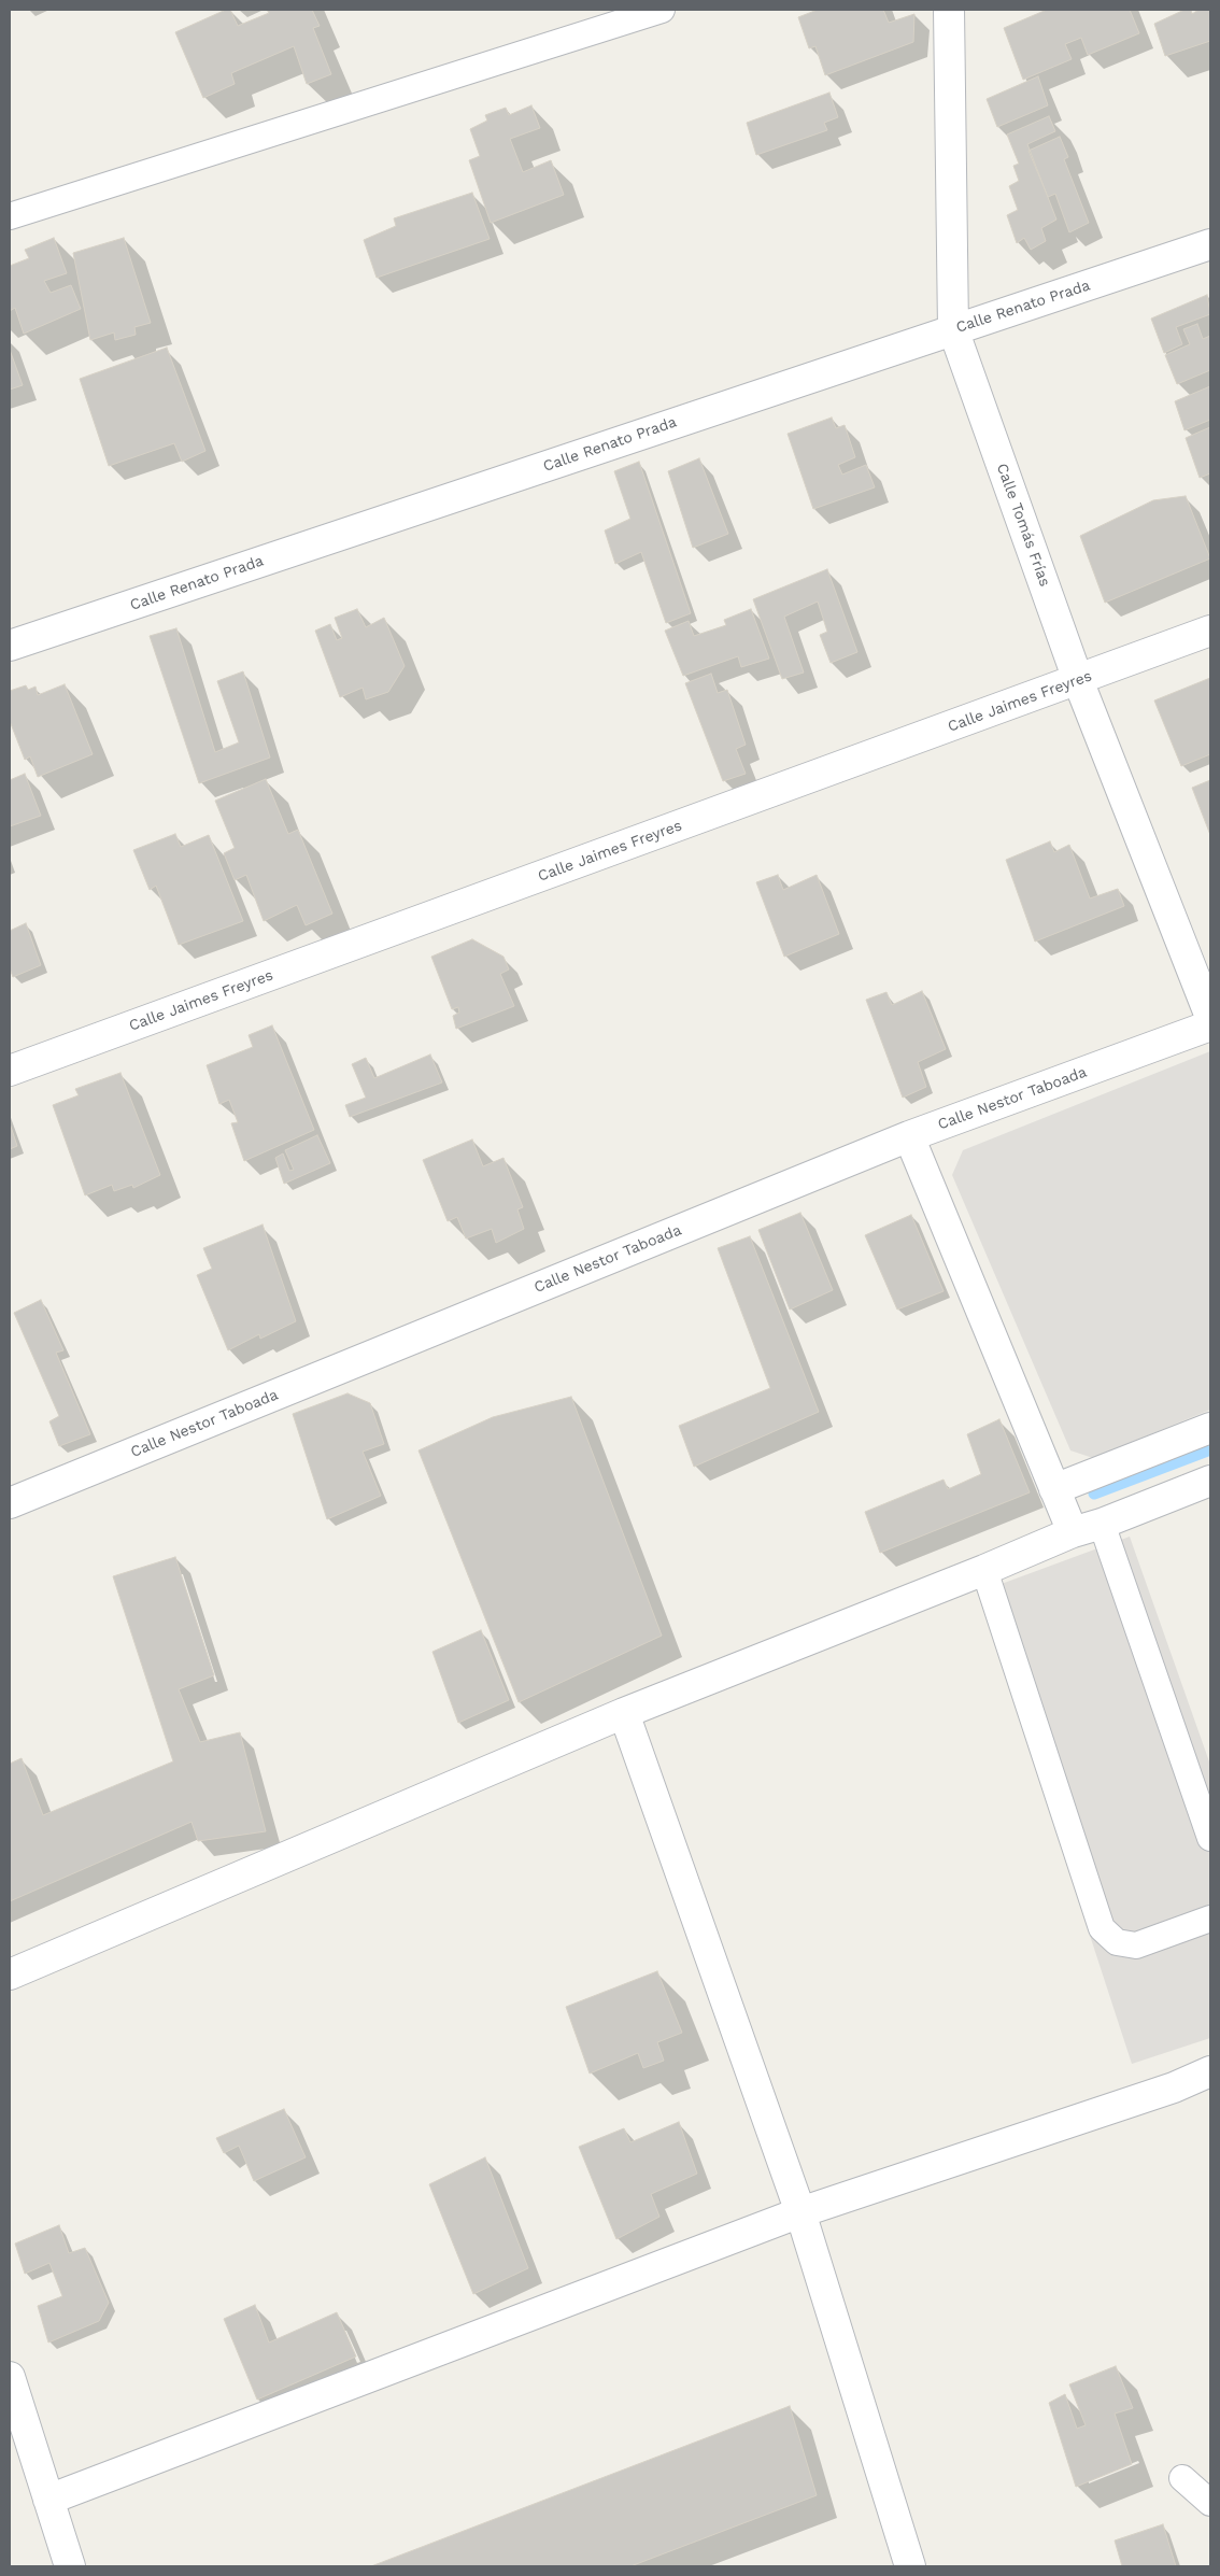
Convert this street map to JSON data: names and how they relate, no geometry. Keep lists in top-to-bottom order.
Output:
{
  "streets": {
    "street": [
      "Calle Renato Prada",
      "Calle Tomás Frías",
      "Calle Jaimes Freyres",
      "Calle Nestor Taboada"
    ]
  },
  "crossings": [
    ["Calle Renato Prada", "Calle Tomás Frías"],
    ["Calle Tomás Frías", "Calle Jaimes Freyres"]
  ]
}
